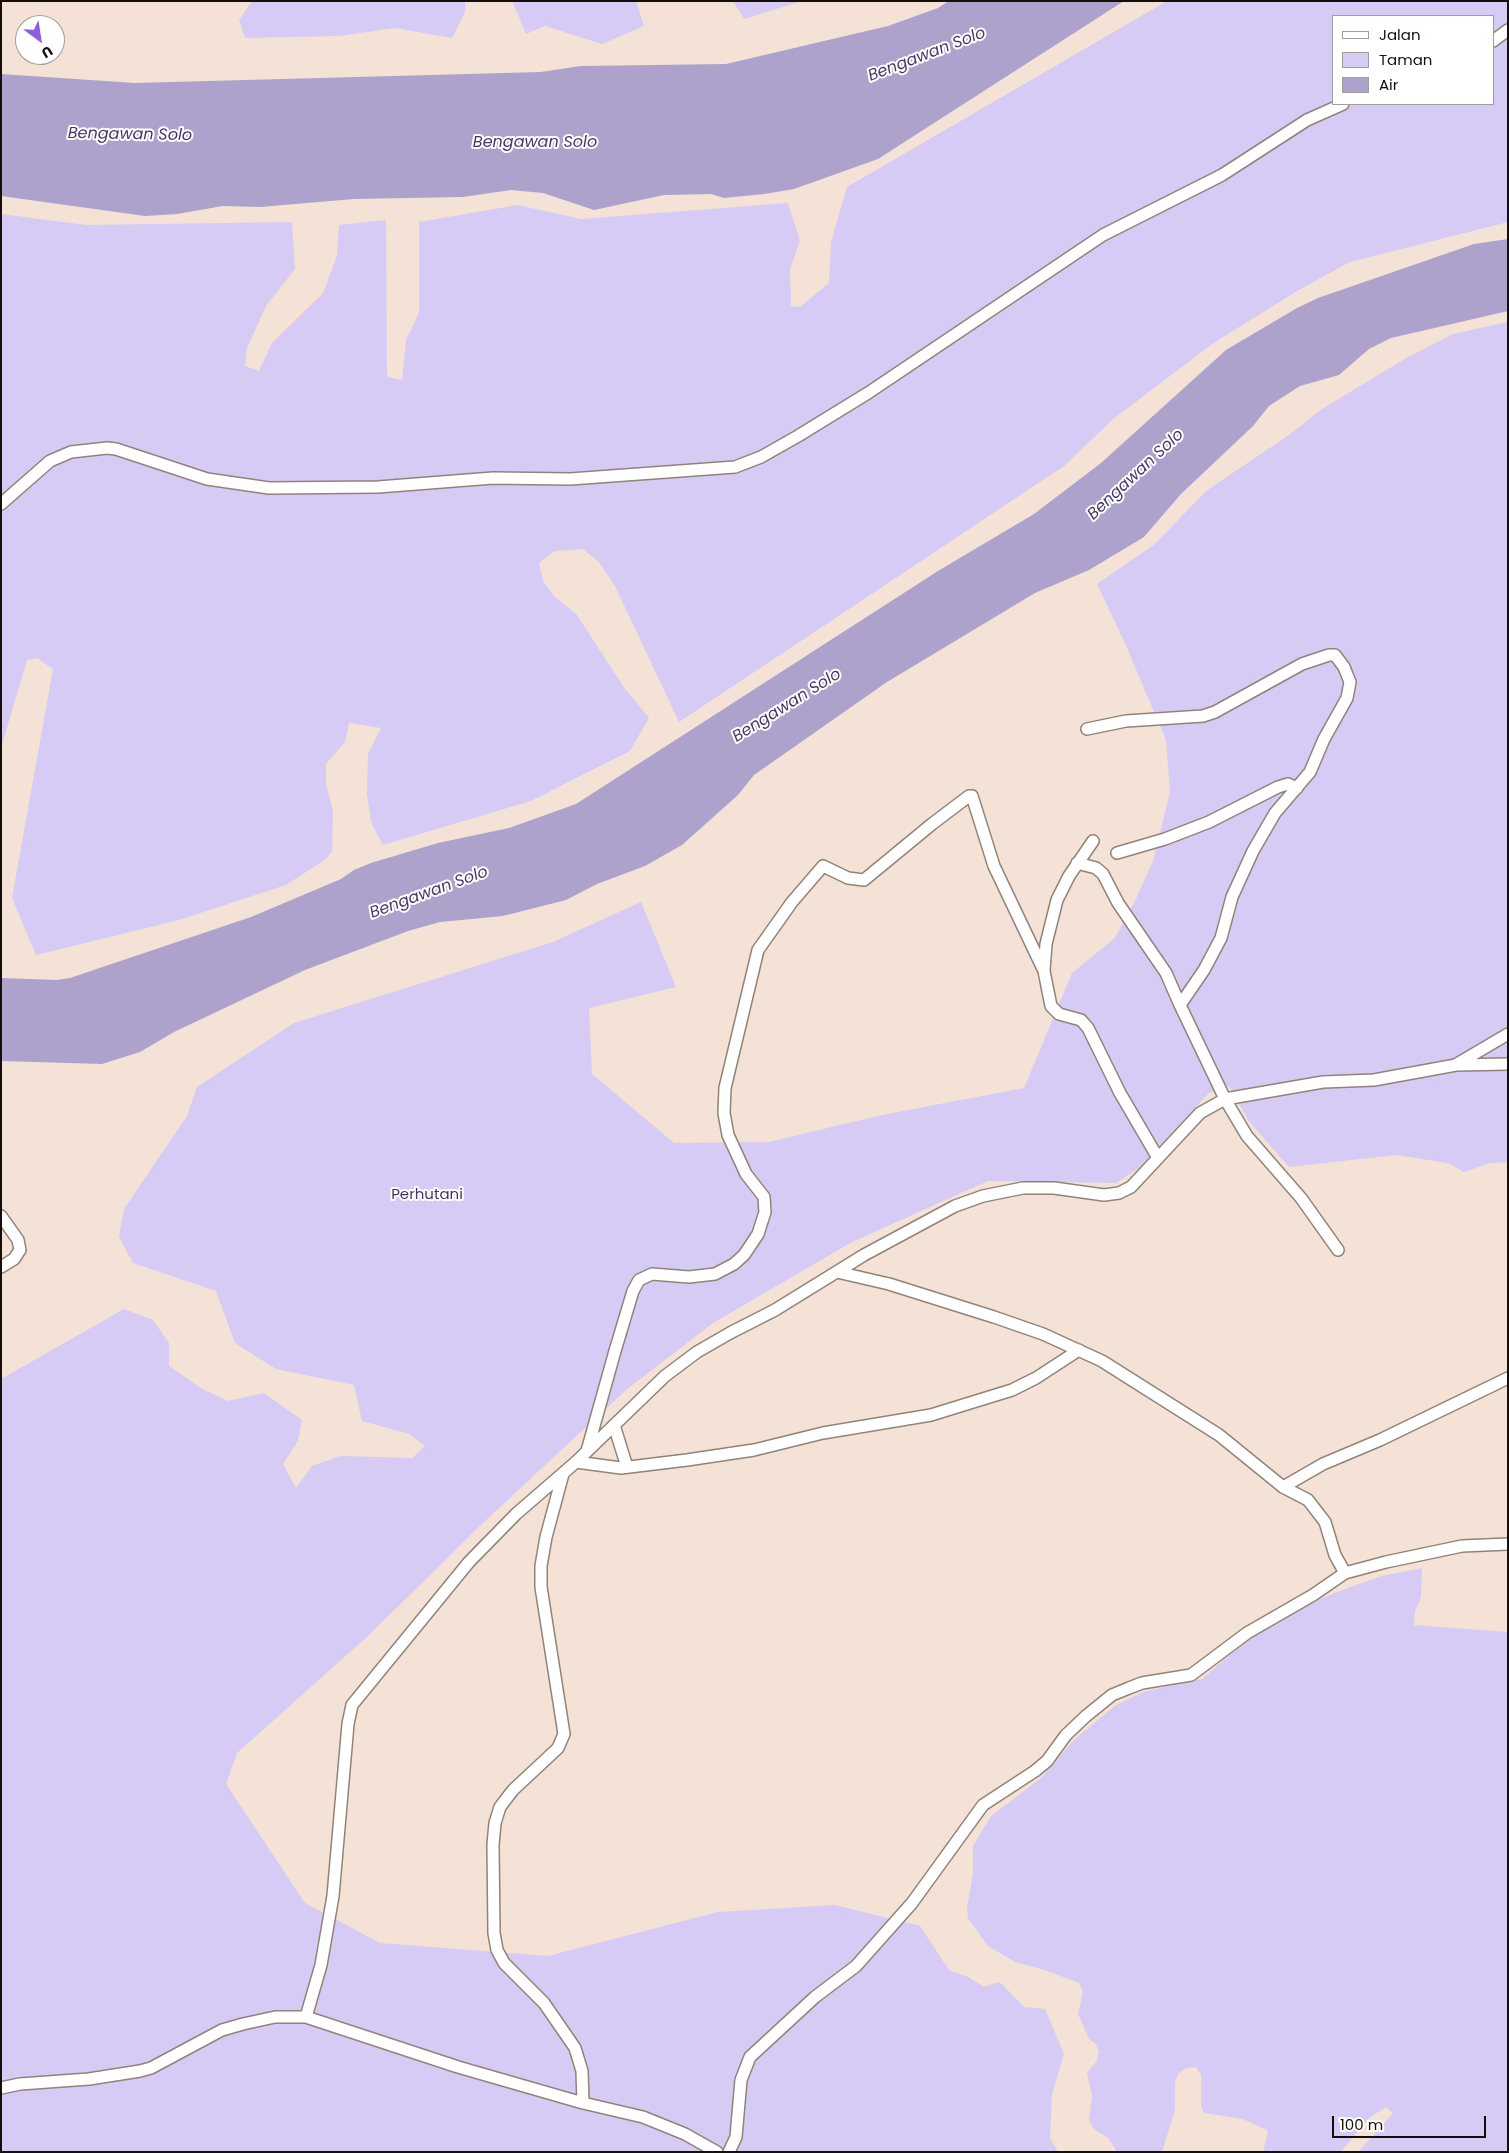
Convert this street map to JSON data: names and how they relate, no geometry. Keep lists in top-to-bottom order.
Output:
{
  "water": ["Bengawan Solo"],
  "parks": ["Perhutani"],
  "legend": ["Jalan", "Taman", "Air"],
  "scale_bar": "100 m",
  "north": "bottom right"
}
